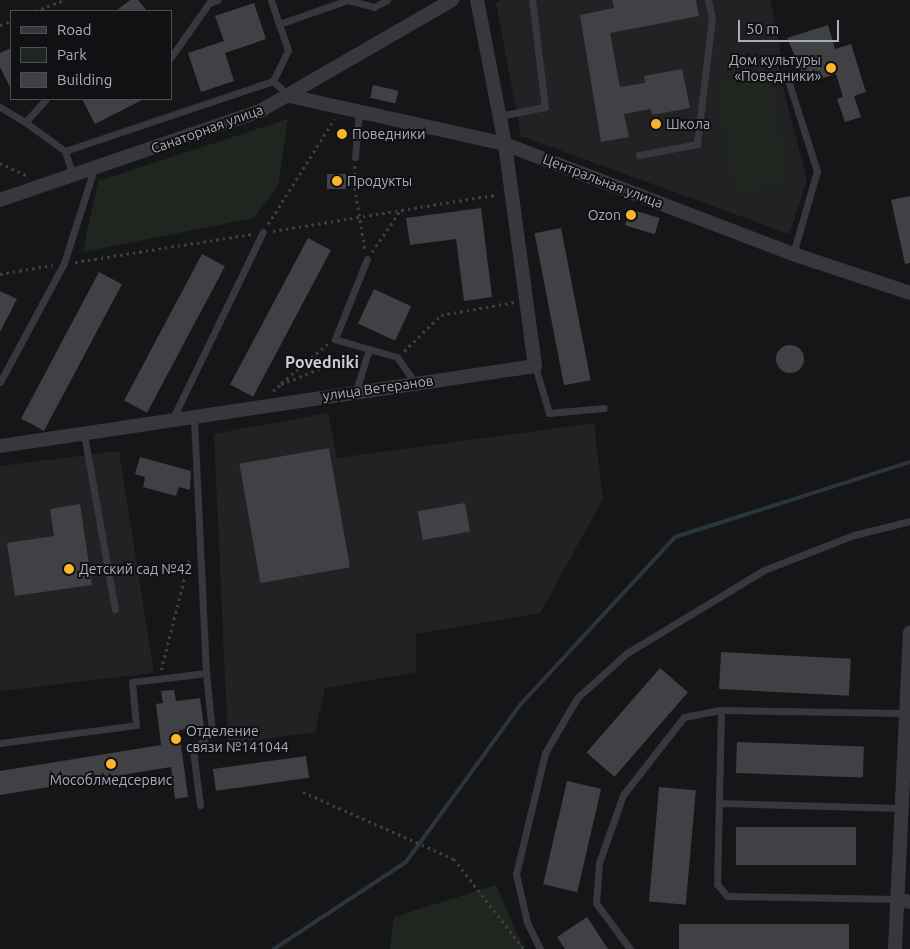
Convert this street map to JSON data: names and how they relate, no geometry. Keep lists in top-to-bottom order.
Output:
{
  "streets": {
    "street": ["Санаторная улица", "Центральная улица", "улица Ветеранов"]
  },
  "crossings": [
    ["Санаторная улица", "Центральная улица"]
  ],
  "districts": ["Povedniki"],
  "places": [
    "Дом культуры «Поведники»",
    "Школа",
    "Поведники",
    "Продукты",
    "Ozon",
    "Детский сад №42",
    "Отделение связи №141044",
    "Мособлмедсервис"
  ],
  "legend": ["Road", "Park", "Building"],
  "scale_bar": "50 m"
}
